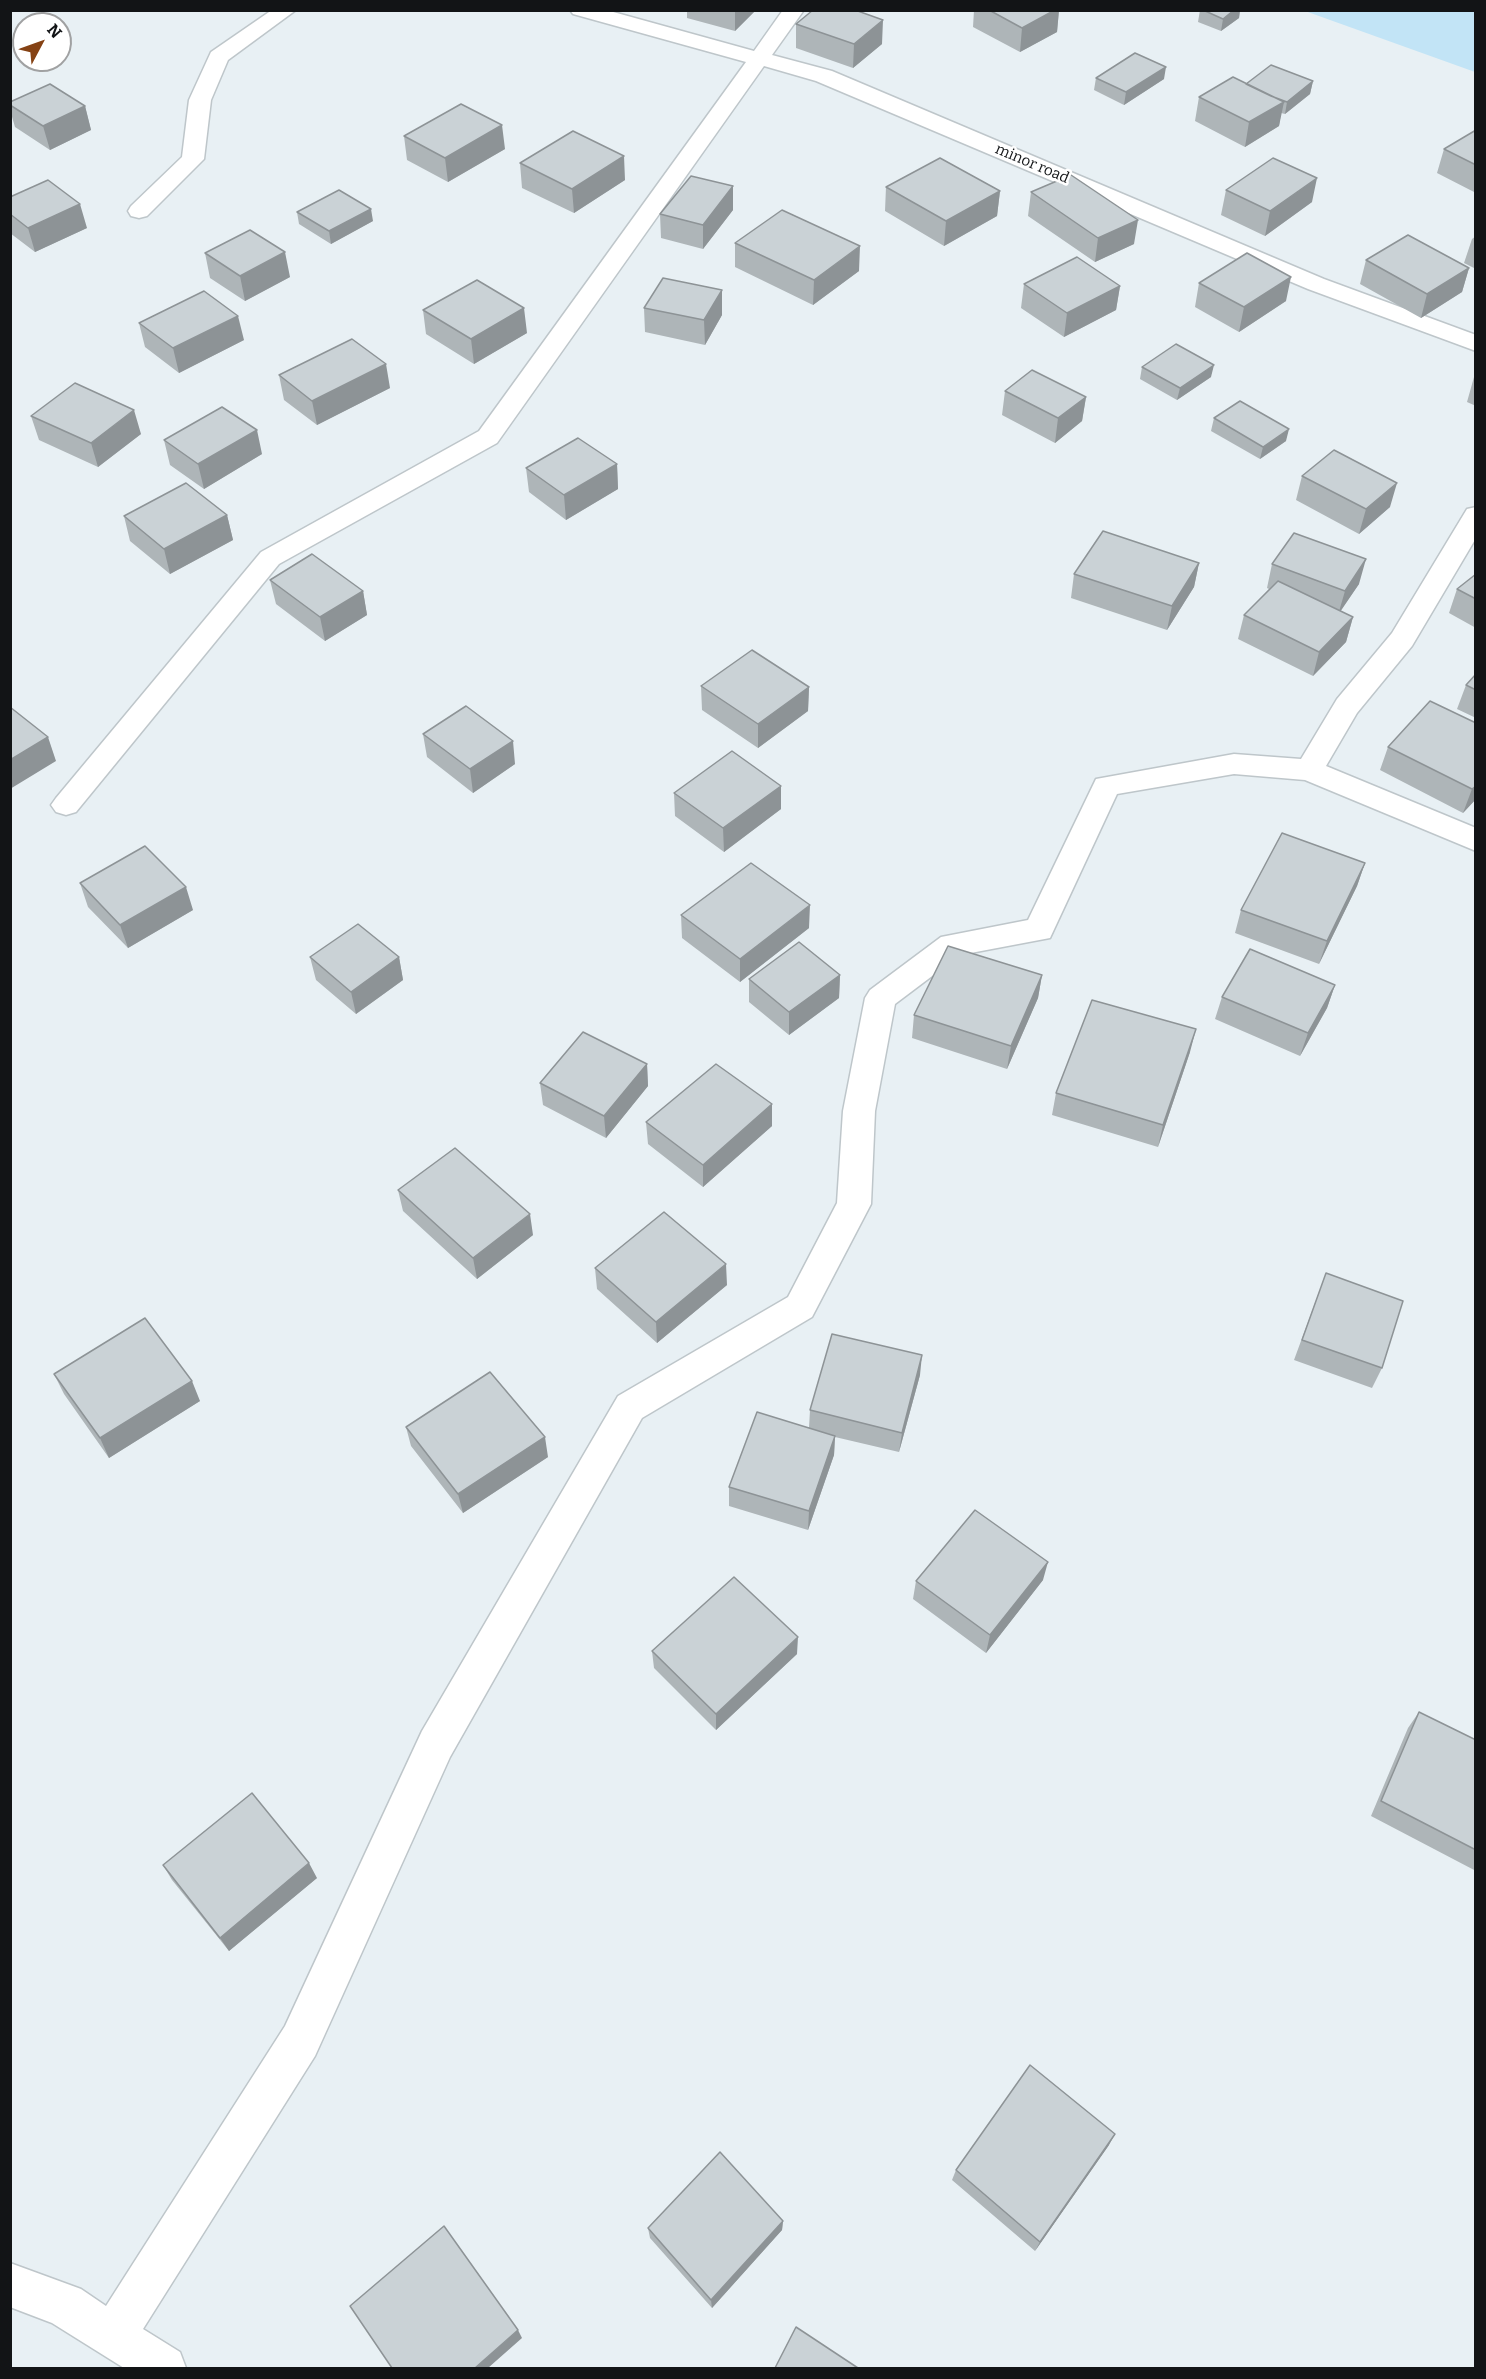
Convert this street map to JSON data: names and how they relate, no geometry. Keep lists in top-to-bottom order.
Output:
{
  "streets": {
    "street": ["minor road"]
  },
  "north": "top right"
}
